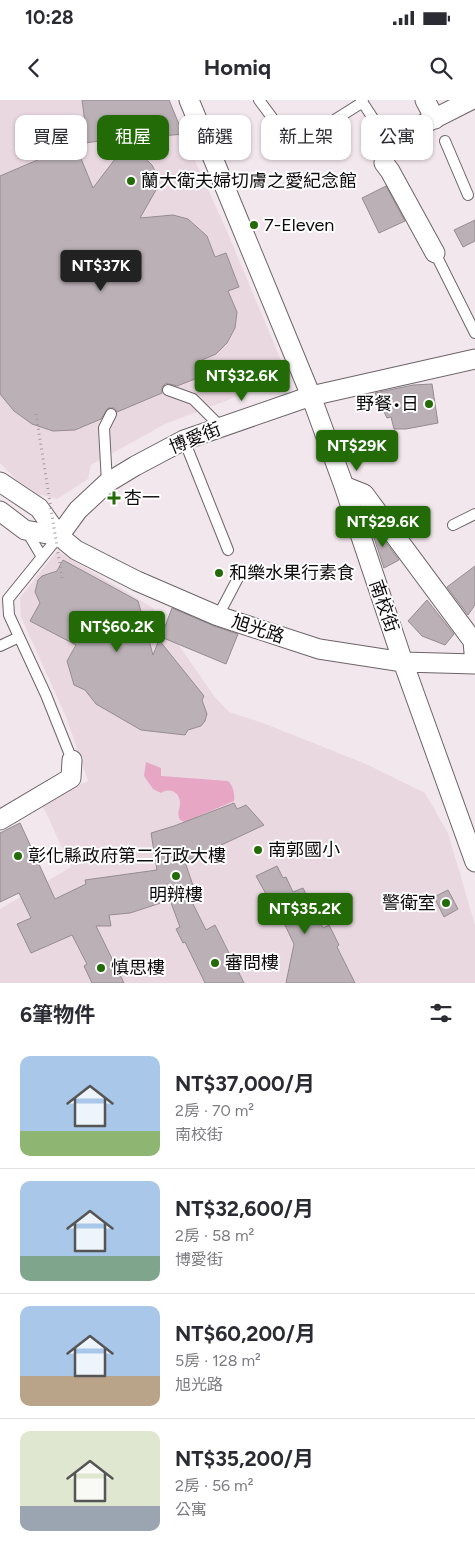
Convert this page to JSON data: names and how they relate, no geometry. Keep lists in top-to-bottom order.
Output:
{
  "streets": {
    "street": ["博愛街", "南校街", "旭光路"]
  },
  "crossings": [
    ["博愛街", "南校街"],
    ["博愛街", "旭光路"],
    ["南校街", "旭光路"]
  ],
  "places": {
    "other": [
      "蘭大衛夫婦切膚之愛紀念館",
      "7-Eleven",
      "野餐•日",
      "和樂水果行素食",
      "南郭國小",
      "彰化縣政府第二行政大樓",
      "明辨樓",
      "警衛室",
      "審問樓",
      "慎思樓"
    ],
    "health": ["杏一"]
  },
  "page": {
    "status": "10:28",
    "header": "Homiq",
    "chip": [
      "買屋",
      "租屋",
      "篩選",
      "新上架",
      "公寓"
    ],
    "price": [
      "NT$37K",
      "NT$32.6K",
      "NT$29K",
      "NT$29.6K",
      "NT$60.2K",
      "NT$35.2K"
    ],
    "heading": "6筆物件",
    "list": [
      {
        "name": "NT$37,000/月",
        "note": "2房 · 70 m² · 南校街"
      },
      {
        "name": "NT$32,600/月",
        "note": "2房 · 58 m² · 博愛街"
      },
      {
        "name": "NT$60,200/月",
        "note": "5房 · 128 m² · 旭光路"
      },
      {
        "name": "NT$35,200/月",
        "note": "2房 · 56 m² · 公寓"
      }
    ]
  }
}
